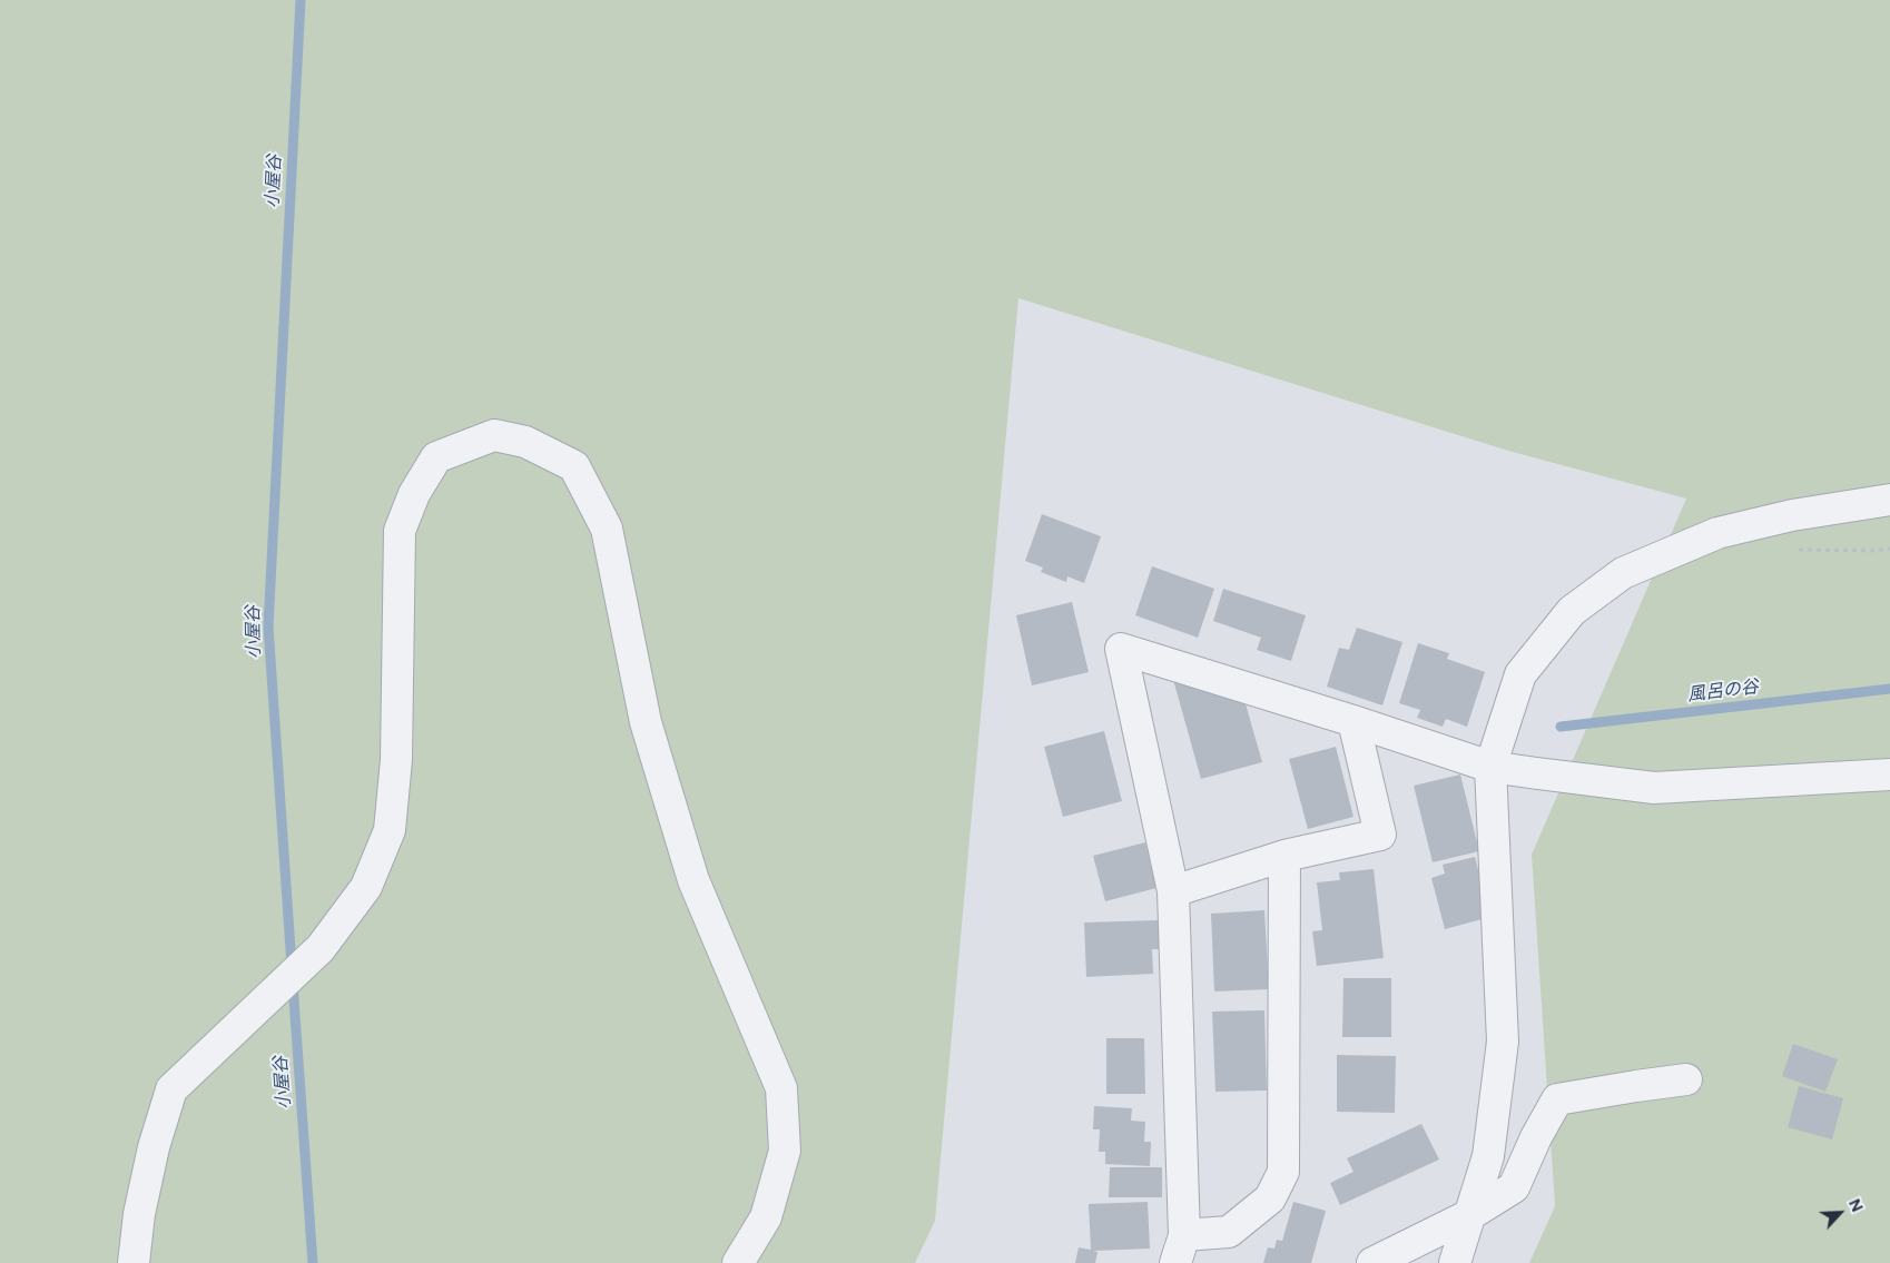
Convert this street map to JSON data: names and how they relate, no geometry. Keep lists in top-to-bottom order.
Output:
{
  "water": ["小屋谷", "風呂の谷"],
  "north": "top right"
}
